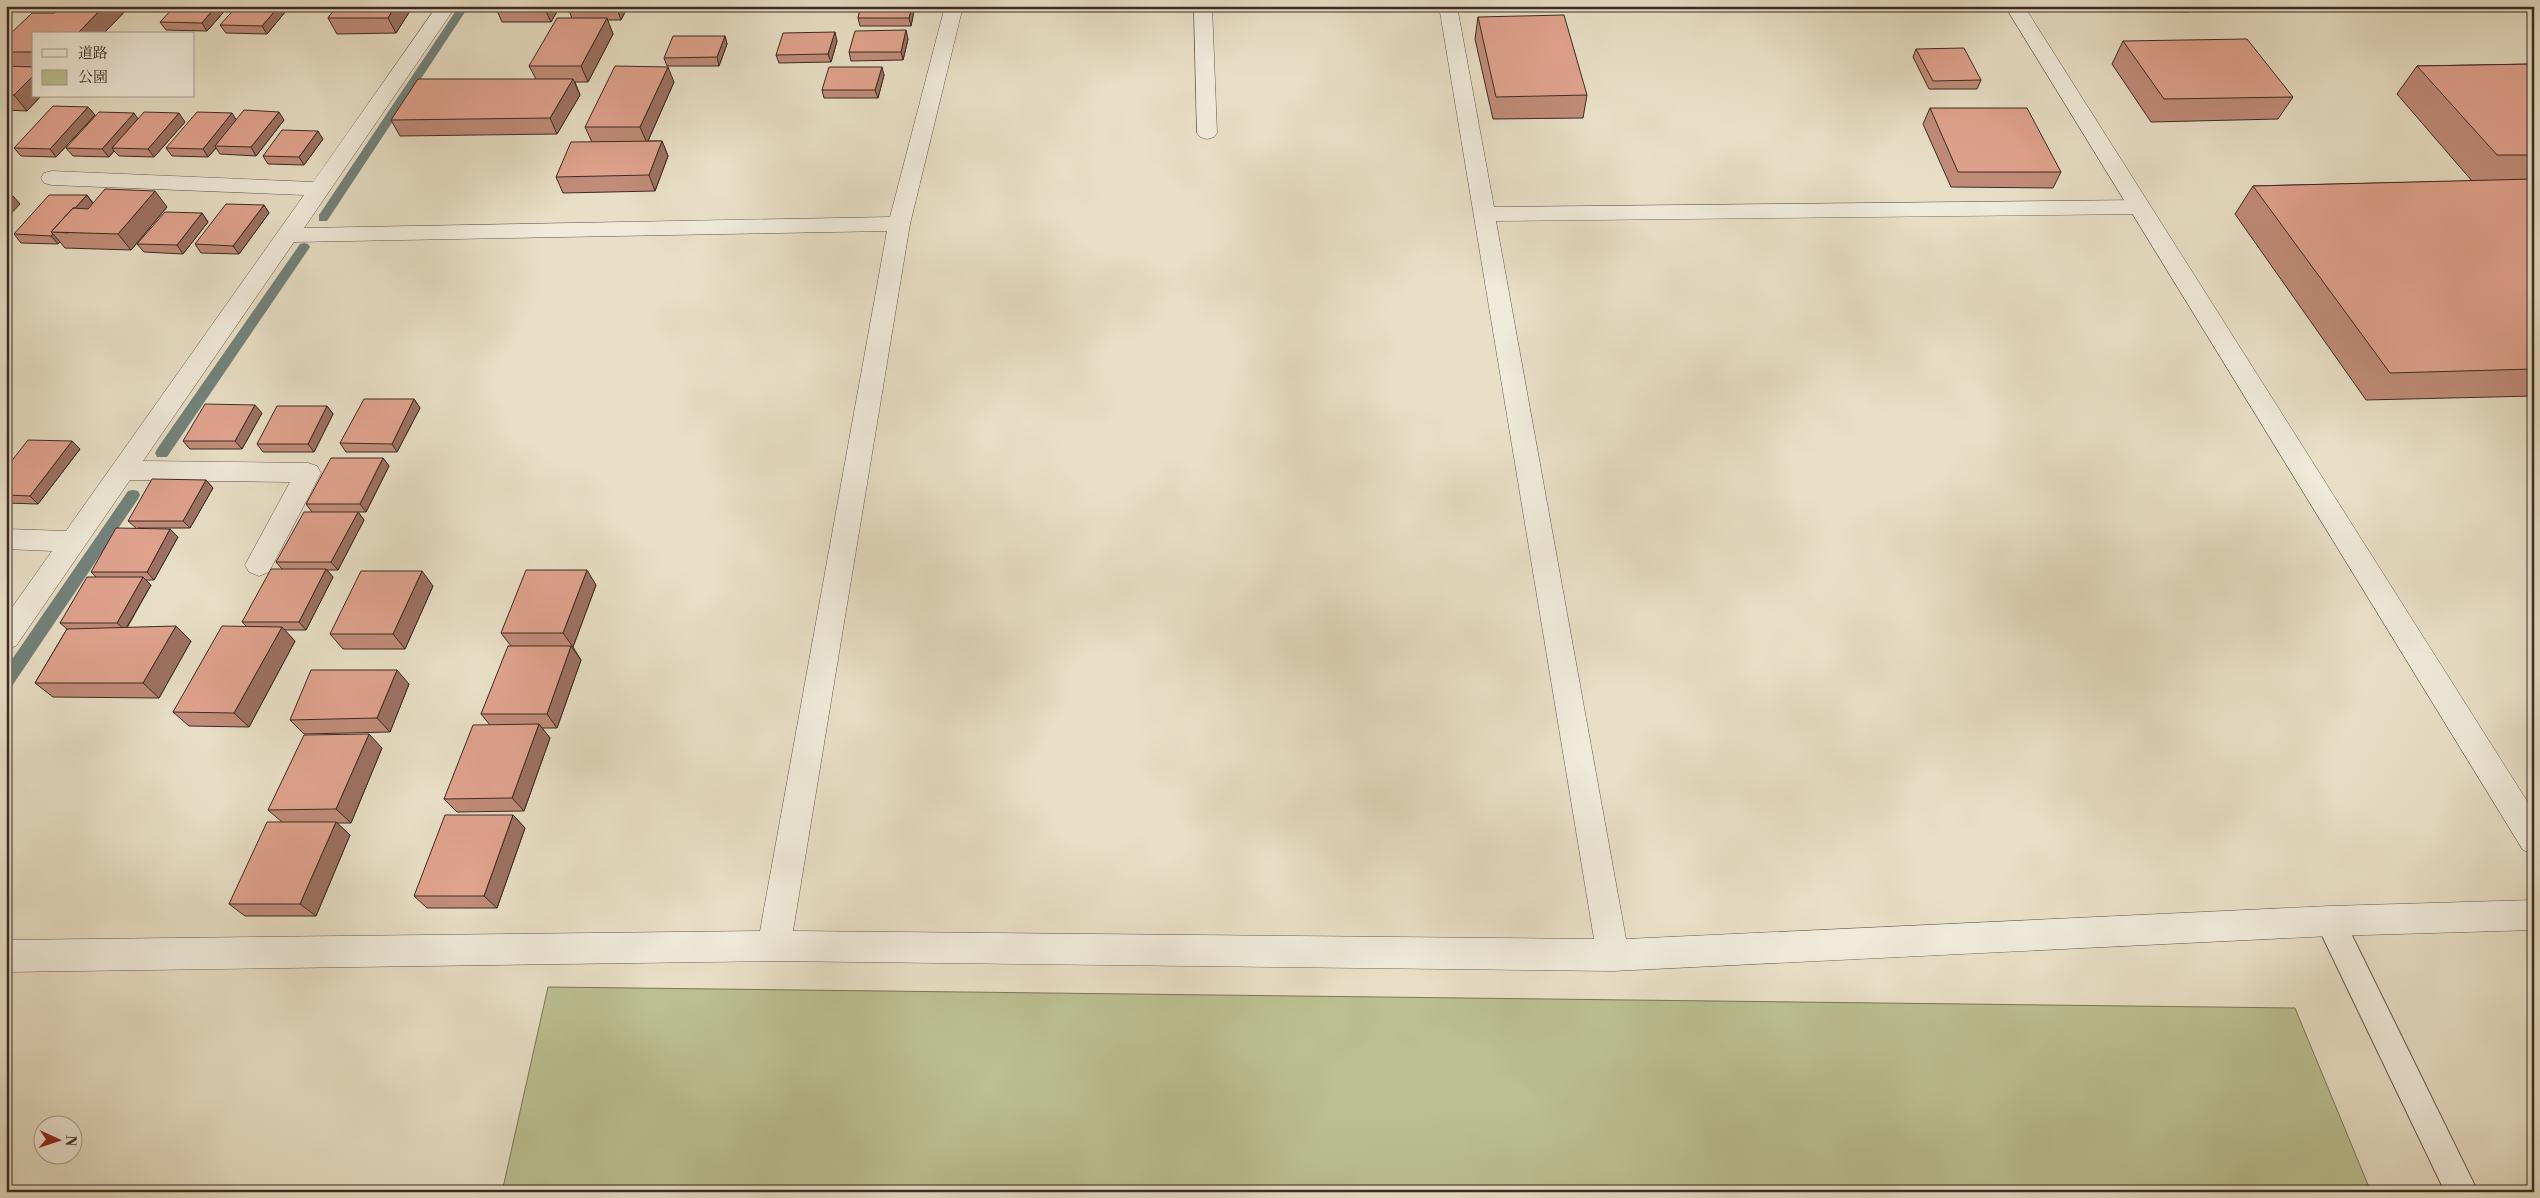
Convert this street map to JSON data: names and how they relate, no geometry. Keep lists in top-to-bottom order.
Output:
{
  "legend": ["道路", "公園"],
  "north": "right"
}
